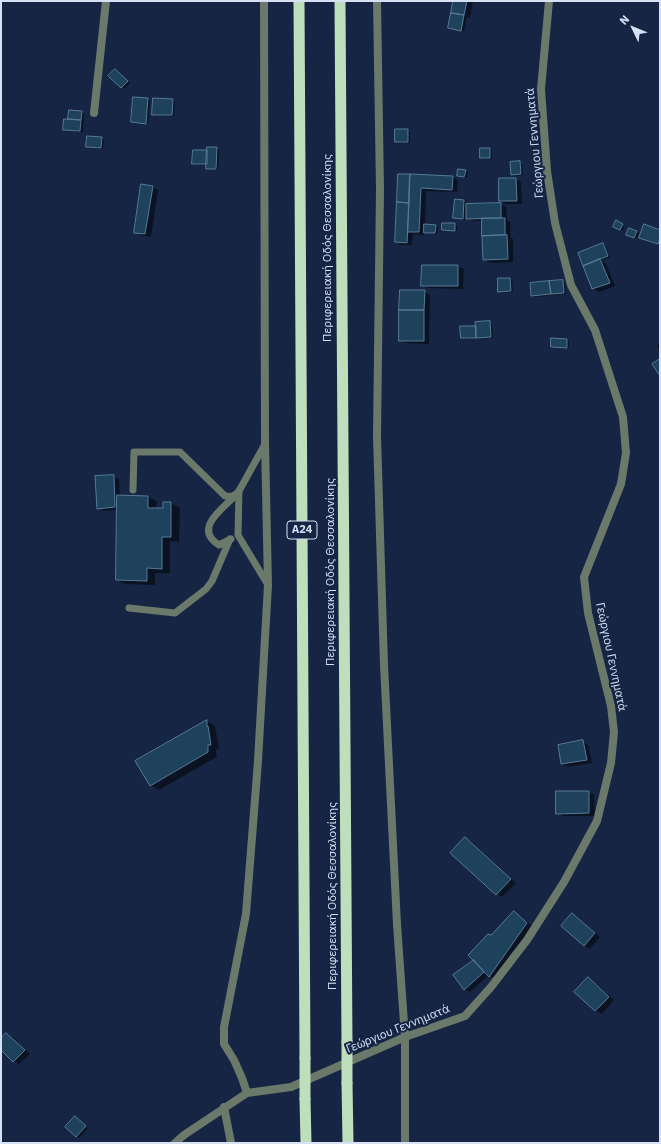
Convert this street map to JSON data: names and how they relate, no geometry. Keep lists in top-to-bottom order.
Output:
{
  "streets": {
    "highway": ["Περιφερειακή Οδός Θεσσαλονίκης", "Α24"],
    "street": ["Γεώργιου Γεννηματά"]
  },
  "north": "top left"
}
